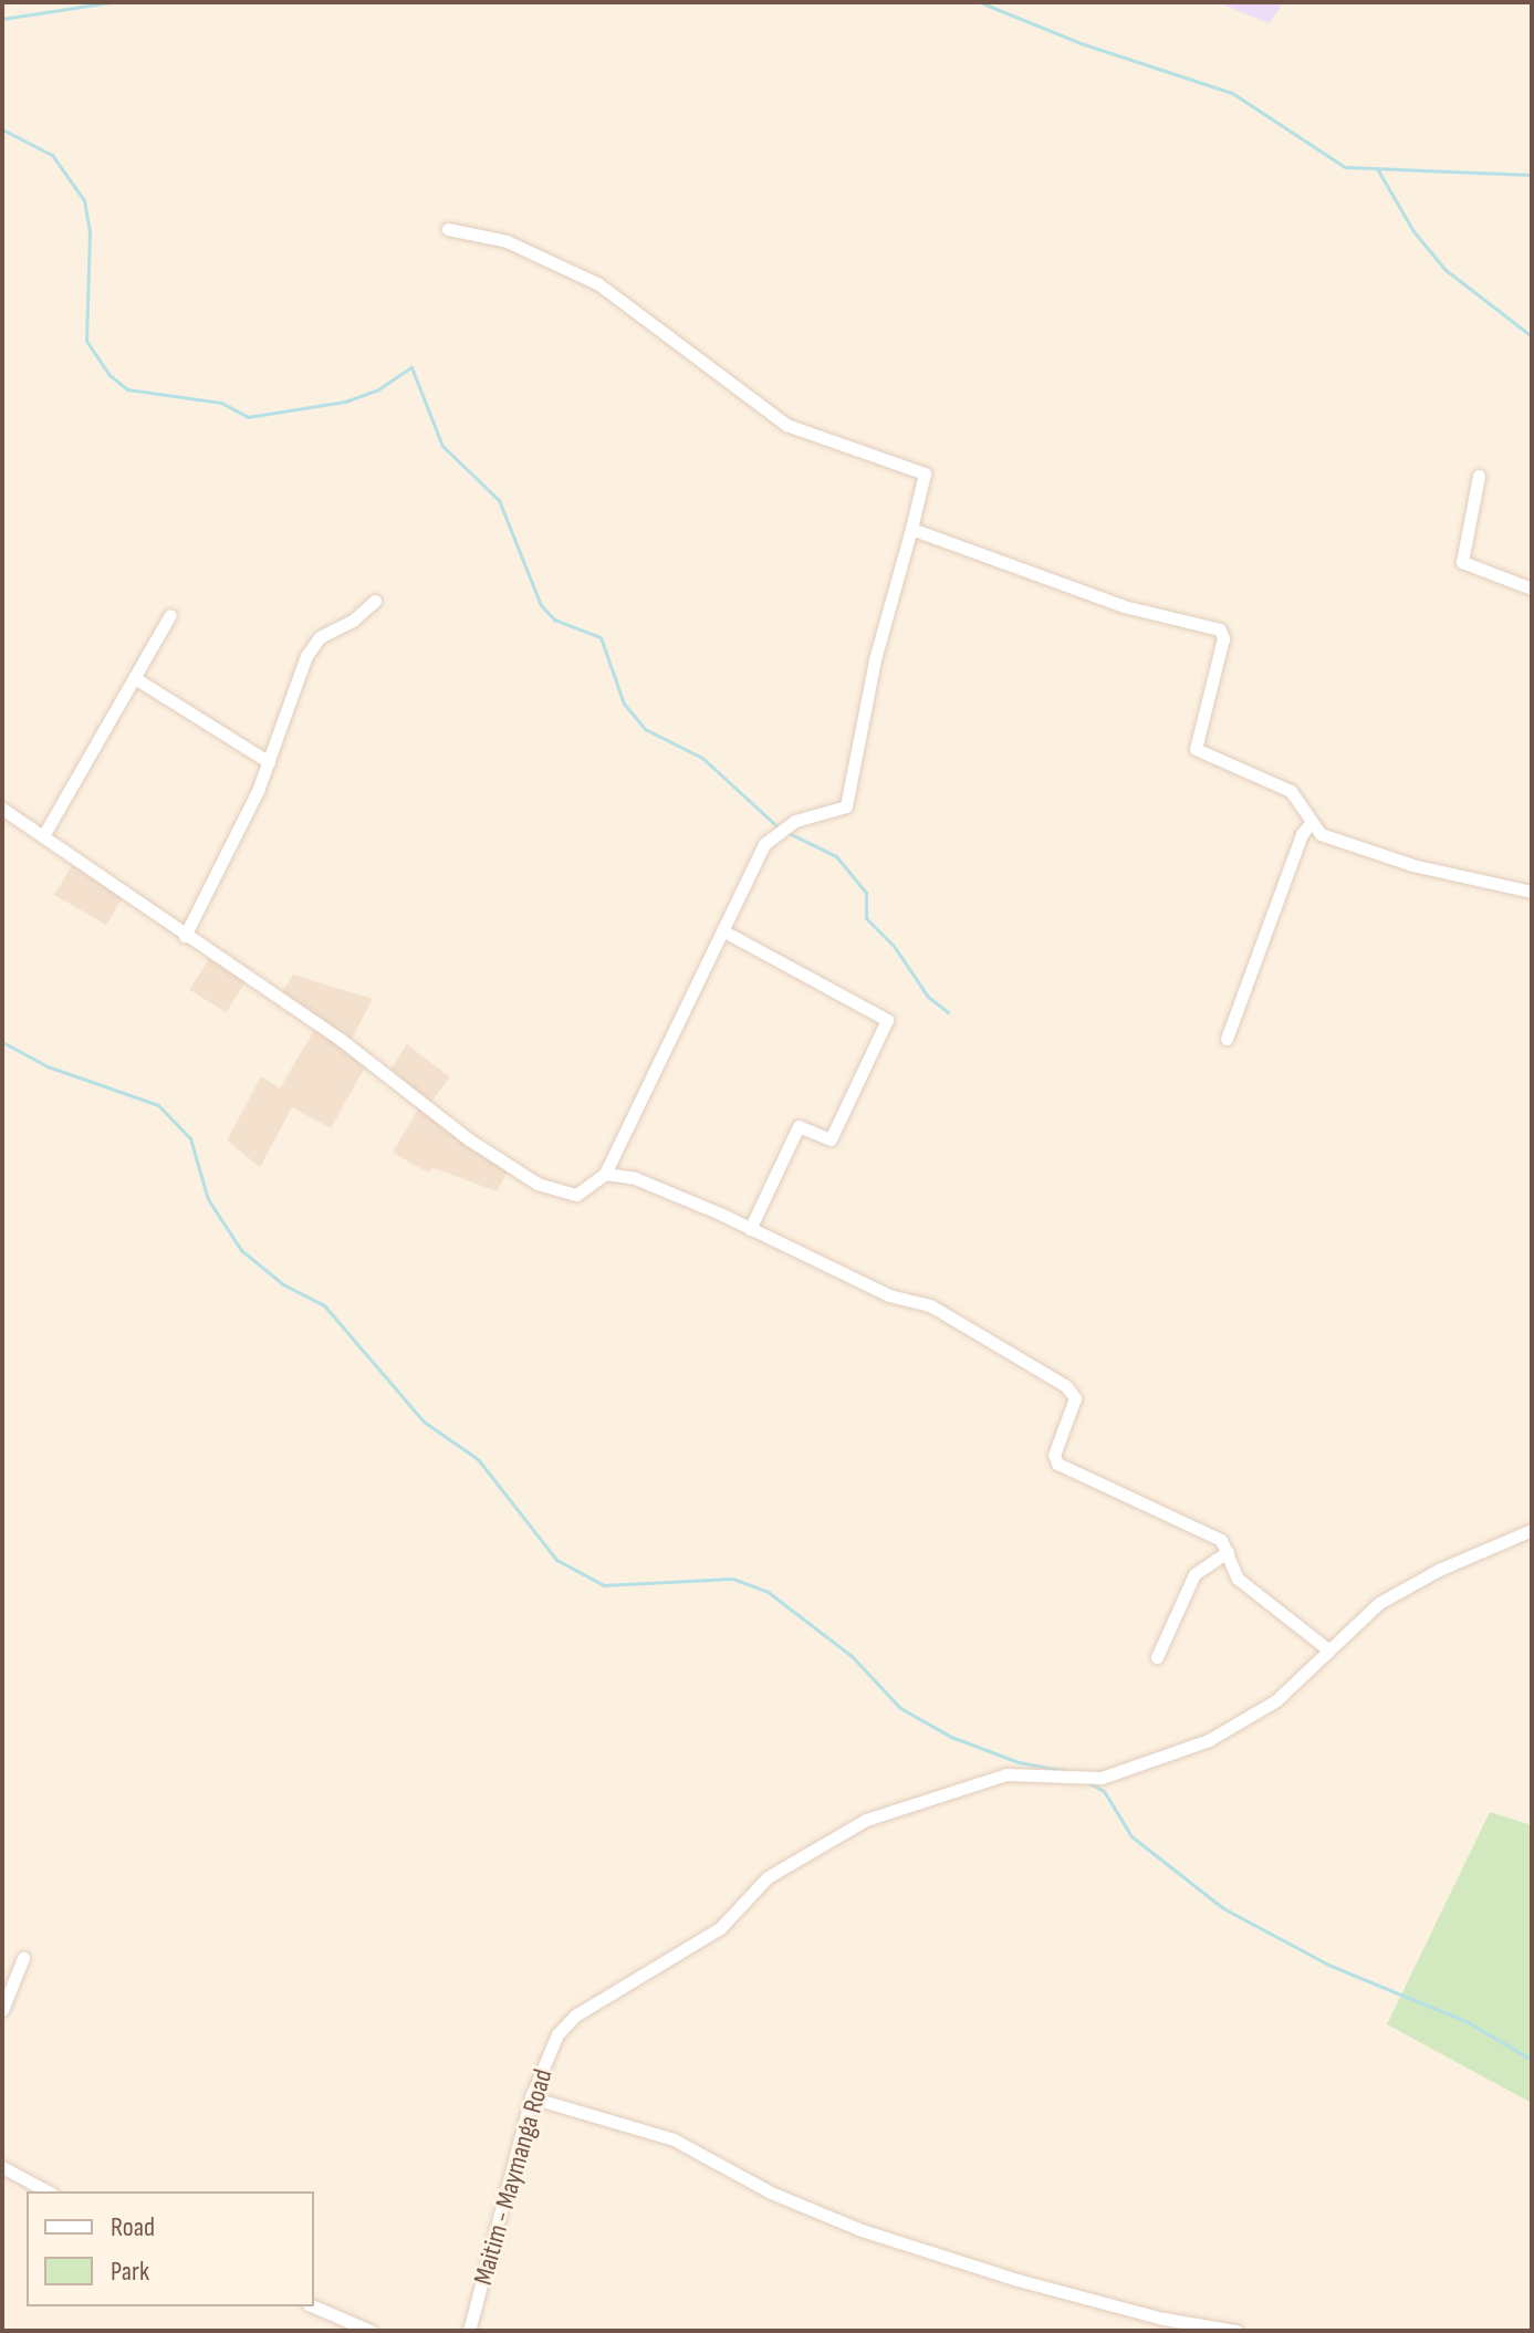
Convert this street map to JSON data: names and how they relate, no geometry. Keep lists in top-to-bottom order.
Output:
{
  "streets": {
    "street": ["Maitim - Maymanga Road"]
  },
  "legend": ["Road", "Park"]
}
